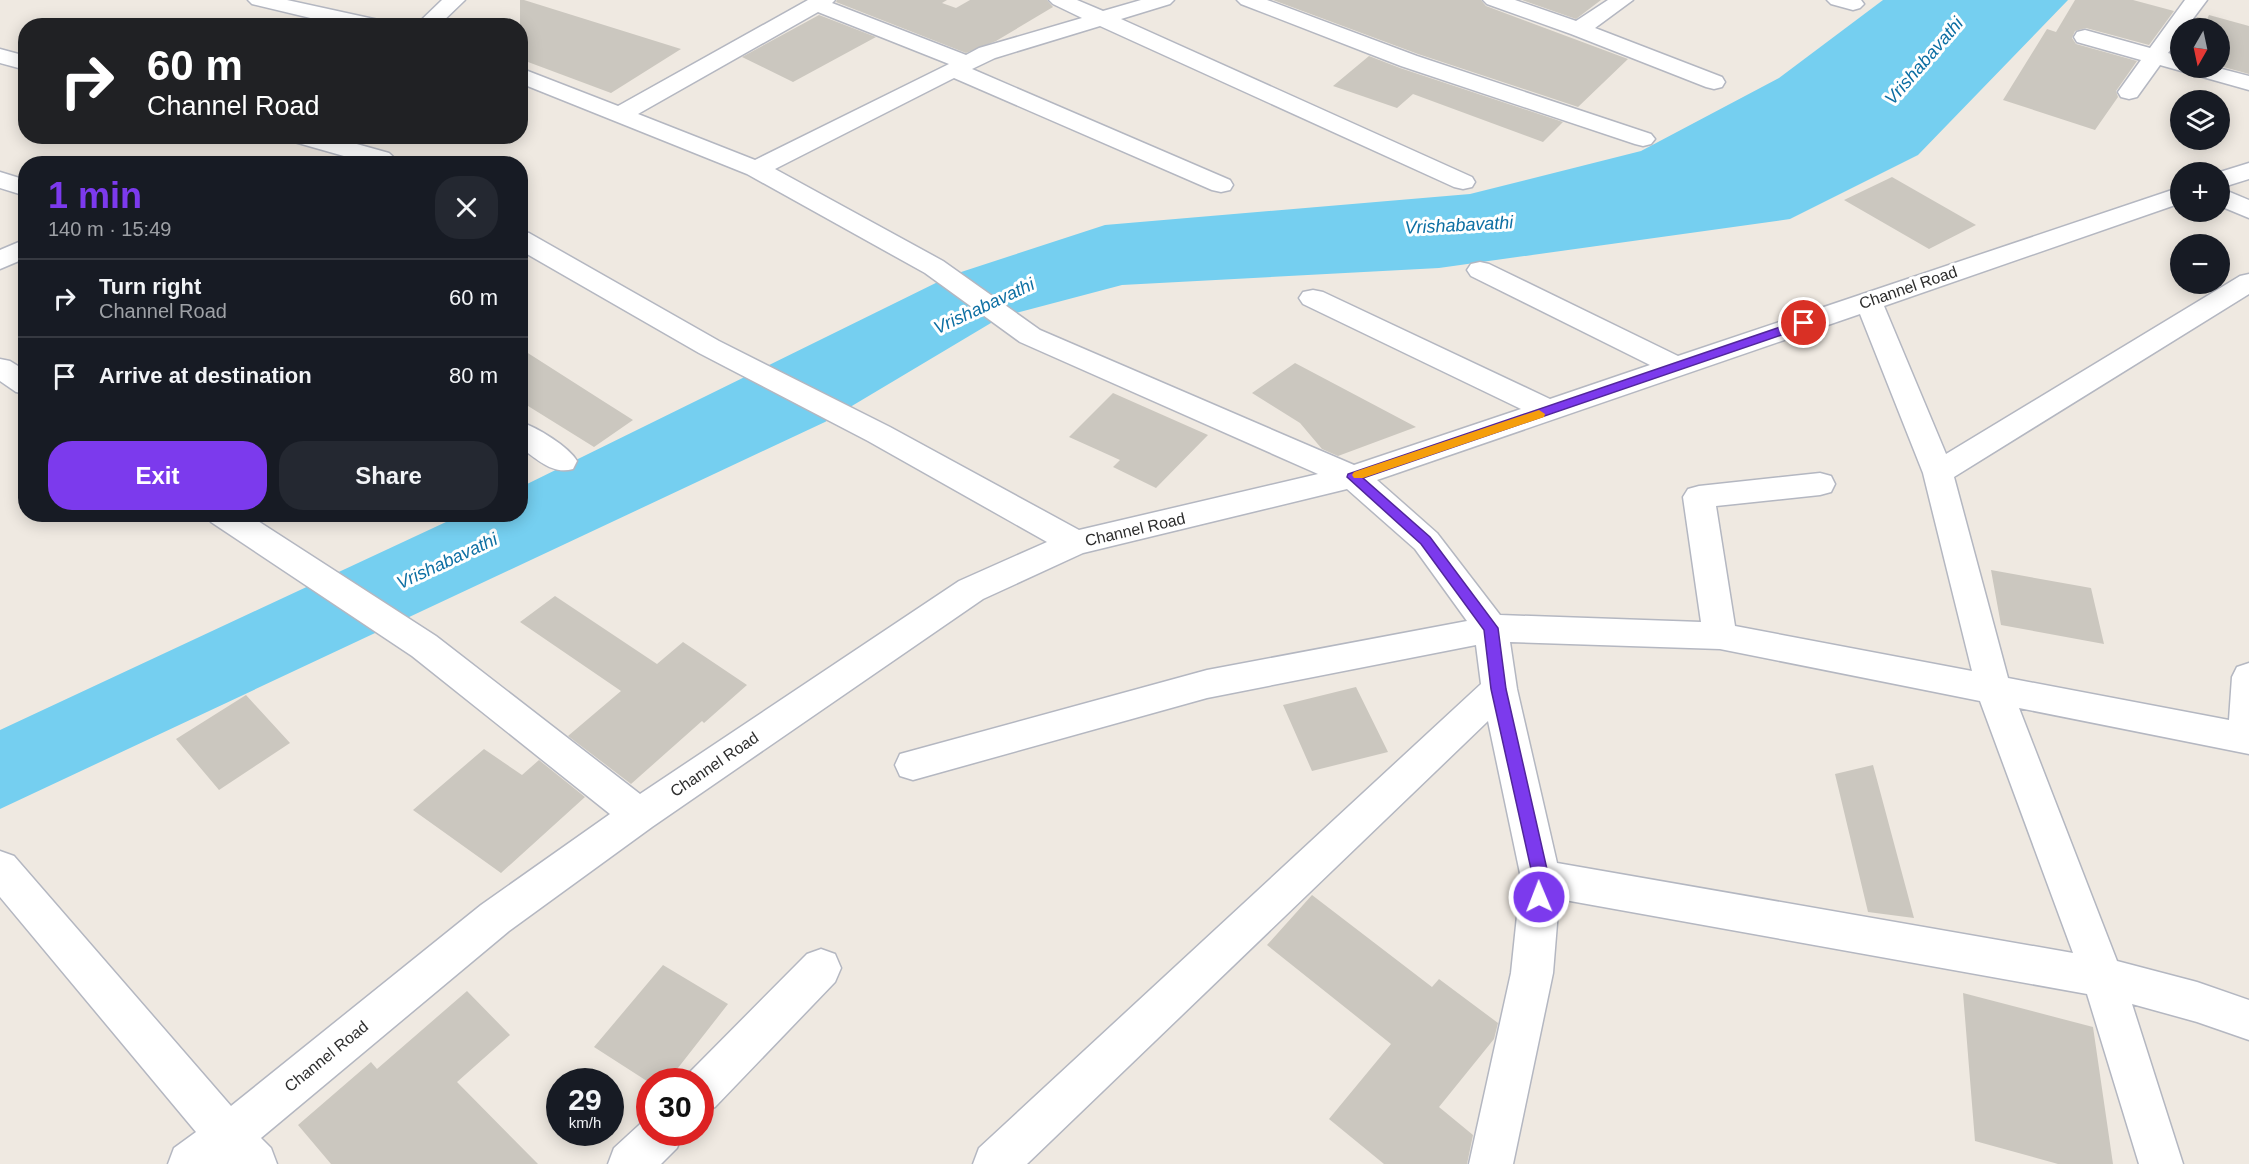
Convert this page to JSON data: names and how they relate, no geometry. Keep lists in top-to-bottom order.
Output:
{
  "streets": {
    "street": ["Channel Road"]
  },
  "water": ["Vrishabavathi"],
  "north": "bottom",
  "page": {
    "map_buttons": ["+", "−"],
    "turn": ["60 m", "Channel Road"],
    "heading": ["1 min", "140 m · 15:49"],
    "list": [
      {
        "name": "Turn right",
        "note": "Channel Road",
        "value": "60 m"
      },
      {
        "name": "Arrive at destination",
        "value": "80 m"
      }
    ],
    "buttons": ["Exit", "Share"],
    "speed": "29 km/h",
    "limit": "30"
  }
}
